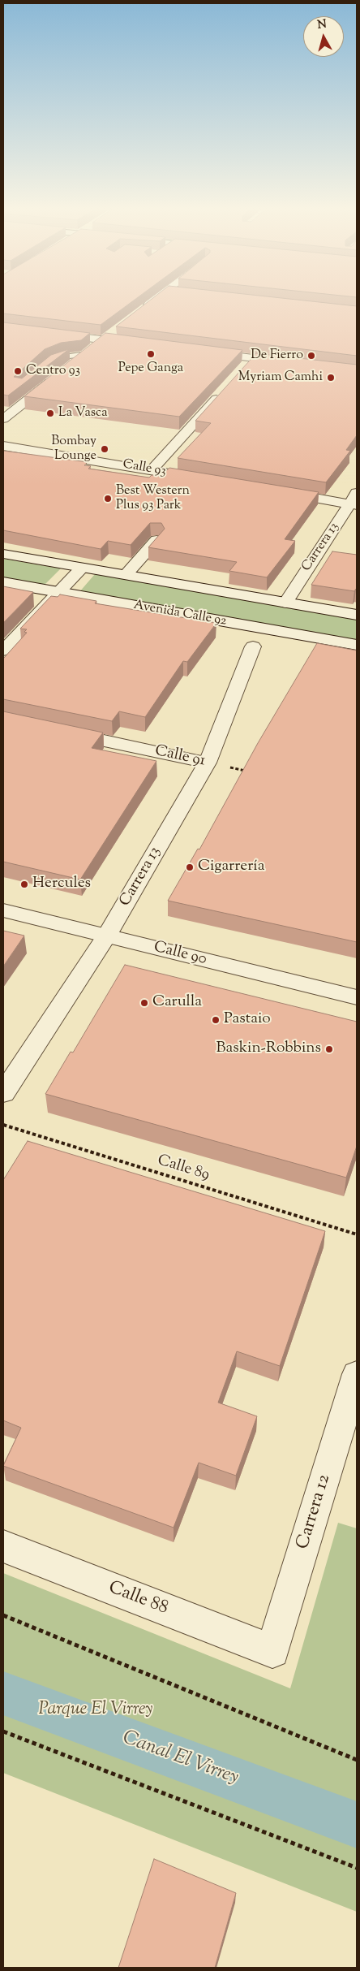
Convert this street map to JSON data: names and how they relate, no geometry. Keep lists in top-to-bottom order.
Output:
{
  "streets": {
    "street": [
      "Calle 93",
      "Carrera 13",
      "Avenida Calle 92",
      "Calle 91",
      "Calle 90",
      "Carrera 12",
      "Calle 88"
    ],
    "path": ["Calle 89"]
  },
  "crossings": [
    ["Carrera 13", "Avenida Calle 92"],
    ["Carrera 13", "Calle 91"],
    ["Carrera 13", "Calle 90"],
    ["Carrera 12", "Calle 88"]
  ],
  "water": ["Canal El Virrey"],
  "parks": ["Parque El Virrey"],
  "places": [
    "Pepe Ganga",
    "De Fierro",
    "Centro 93",
    "Myriam Camhi",
    "La Vasca",
    "Bombay Lounge",
    "Best Western Plus 93 Park",
    "Cigarrería",
    "Hercules",
    "Carulla",
    "Pastaio",
    "Baskin-Robbins"
  ],
  "north": "top"
}
